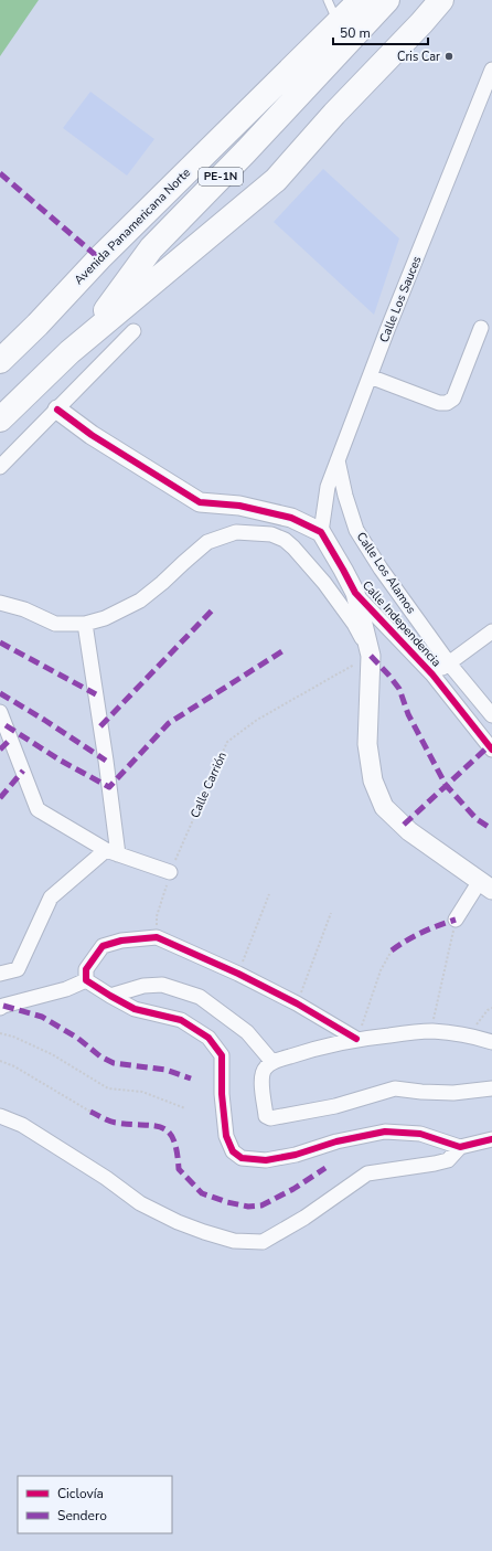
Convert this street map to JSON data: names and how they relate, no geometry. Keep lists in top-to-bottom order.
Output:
{
  "streets": {
    "highway": ["PE-1N", "Avenida Panamericana Norte"],
    "street": ["Calle Los Sauces", "Calle Los Alamos", "Calle Independencia"],
    "path": ["Calle Carrión"]
  },
  "crossings": [
    ["Calle Los Sauces", "Calle Los Alamos"],
    ["Calle Los Sauces", "Calle Independencia"]
  ],
  "places": ["Cris Car"],
  "legend": ["Ciclovía", "Sendero"],
  "scale_bar": "50 m"
}
